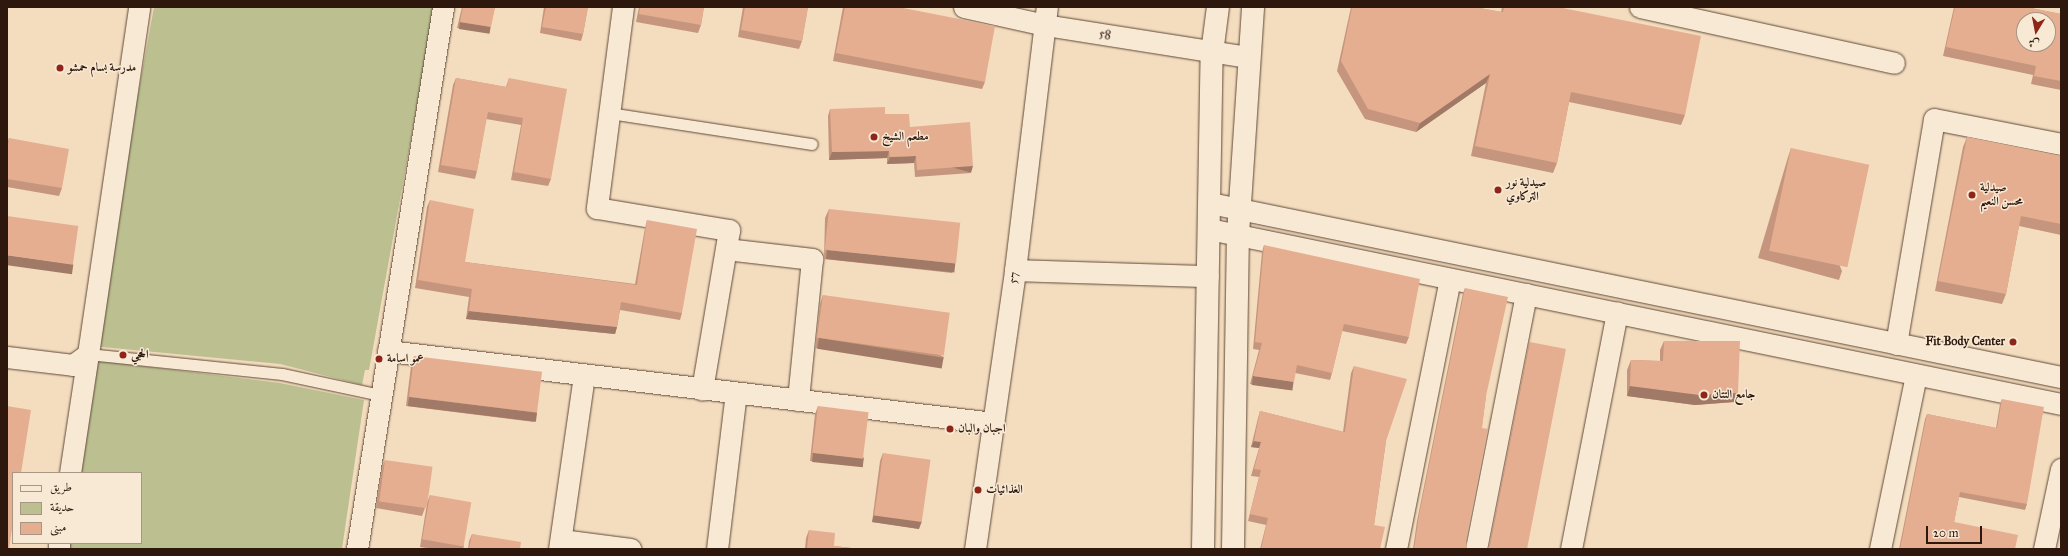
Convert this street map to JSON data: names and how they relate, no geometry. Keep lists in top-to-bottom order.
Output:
{
  "streets": {
    "street": ["58", "57"]
  },
  "crossings": [
    ["58", "57"]
  ],
  "places": [
    "مدرسة بسام حمشو",
    "مطعم الشيخ",
    "صيدلية نور التركاوي",
    "صيدلية محسن النعيم",
    "Fit Body Center",
    "الحجي",
    "عمو اسامة",
    "جامع التتان",
    "اجبان والبان",
    "الغذائيات"
  ],
  "legend": ["طريق", "حديقة", "مبنى"],
  "scale_bar": "20 m",
  "north": "bottom"
}
